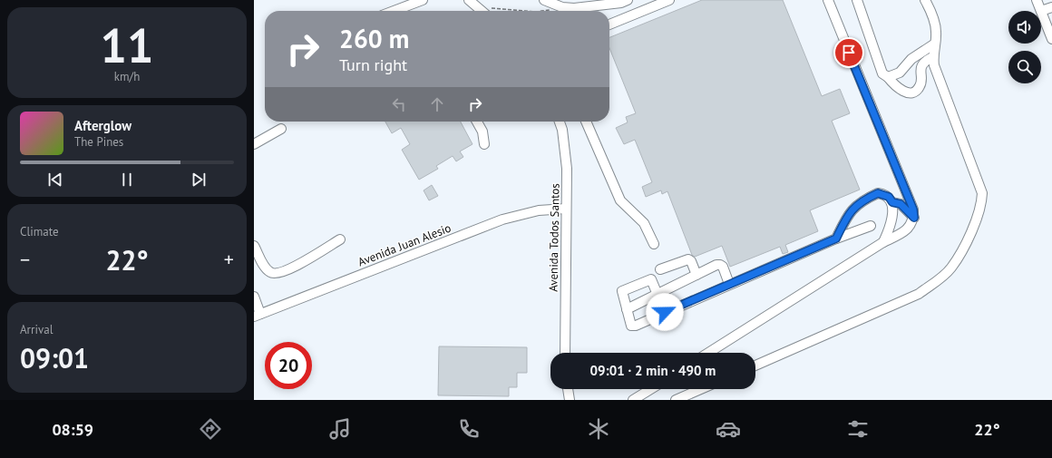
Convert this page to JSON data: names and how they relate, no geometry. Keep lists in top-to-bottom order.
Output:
{
  "streets": {
    "street": ["Avenida Todos Santos", "Avenida Juan Alesio"]
  },
  "crossings": [
    ["Avenida Todos Santos", "Avenida Juan Alesio"]
  ],
  "page": {
    "tile": [
      ["11", "km/h"],
      "Climate",
      ["Arrival", "09:01"]
    ],
    "turn": ["260 m", "Turn right"],
    "song": ["Afterglow", "The Pines"],
    "heat": ["−", "22°", "+"],
    "limit": "20",
    "trip": "09:01 · 2 min · 490 m",
    "tabs": ["08:59", "22°"]
  }
}
